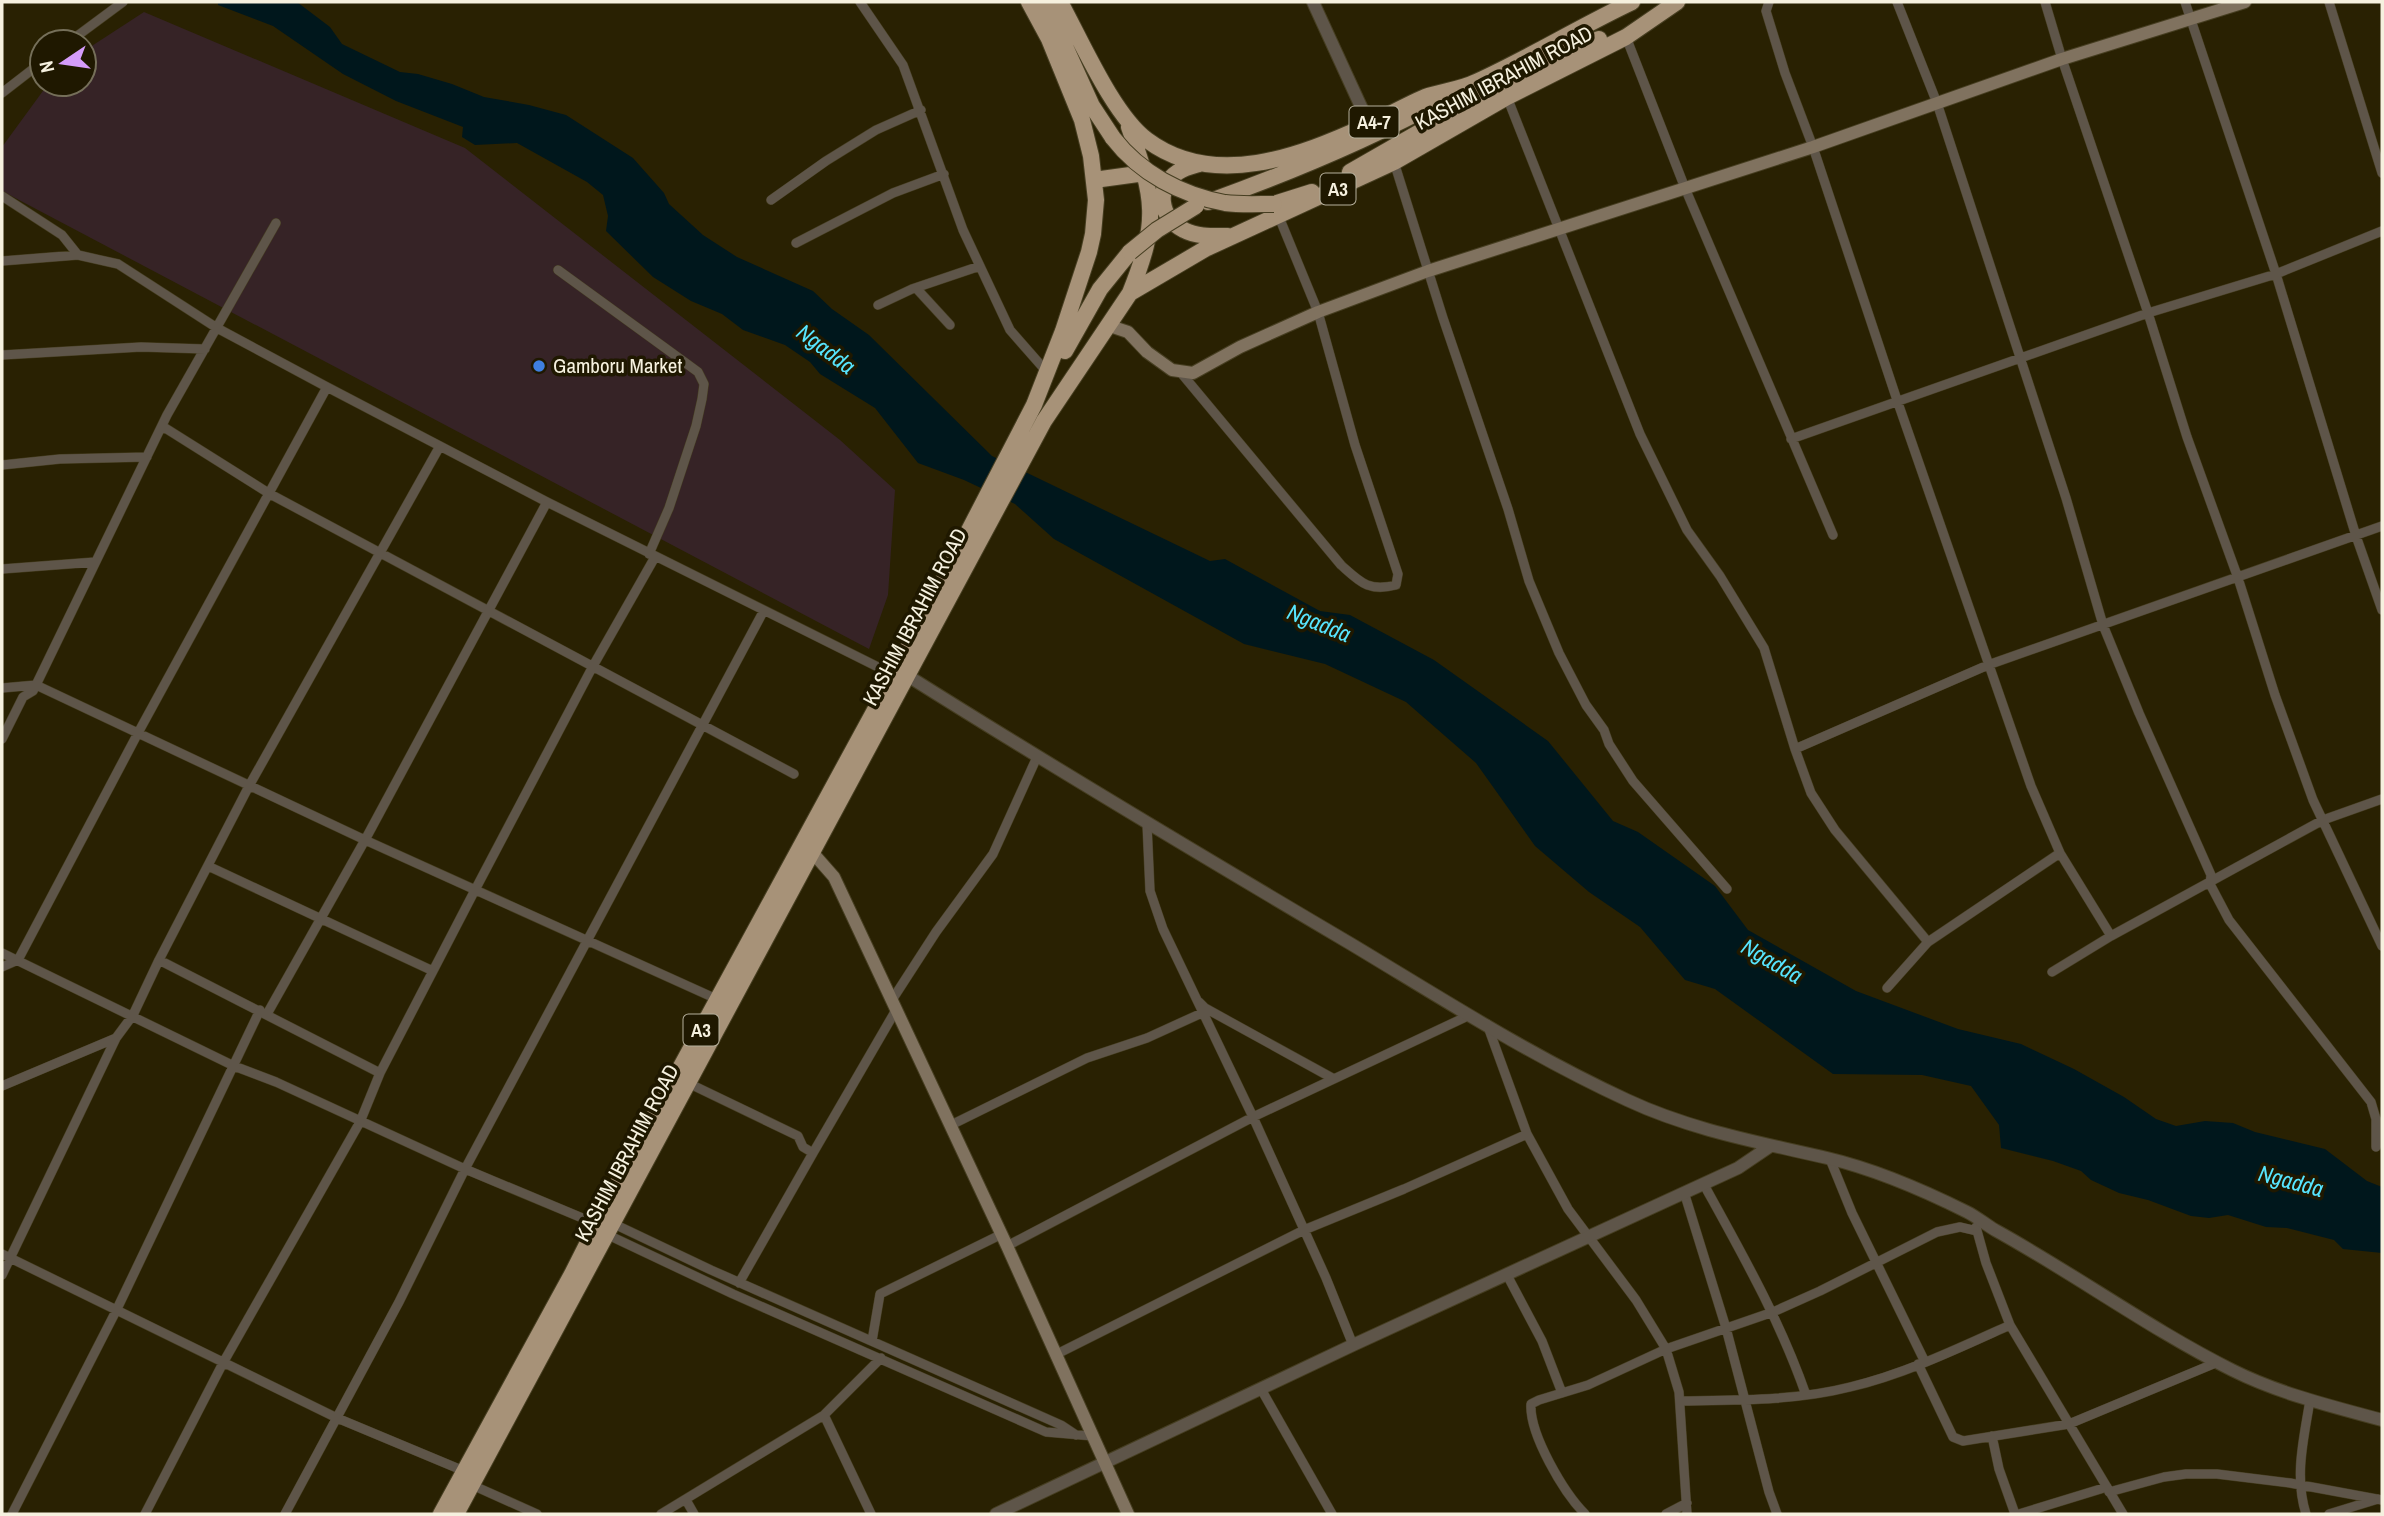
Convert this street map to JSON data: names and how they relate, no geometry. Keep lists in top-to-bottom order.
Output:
{
  "streets": {
    "highway": ["KASHIM IBRAHIM ROAD", "A4-7", "A3"]
  },
  "crossings": [
    ["KASHIM IBRAHIM ROAD", "A4-7"],
    ["KASHIM IBRAHIM ROAD", "A3"],
    ["A4-7", "A3"]
  ],
  "water": ["Ngadda"],
  "places": ["Gamboru Market"],
  "north": "left"
}
